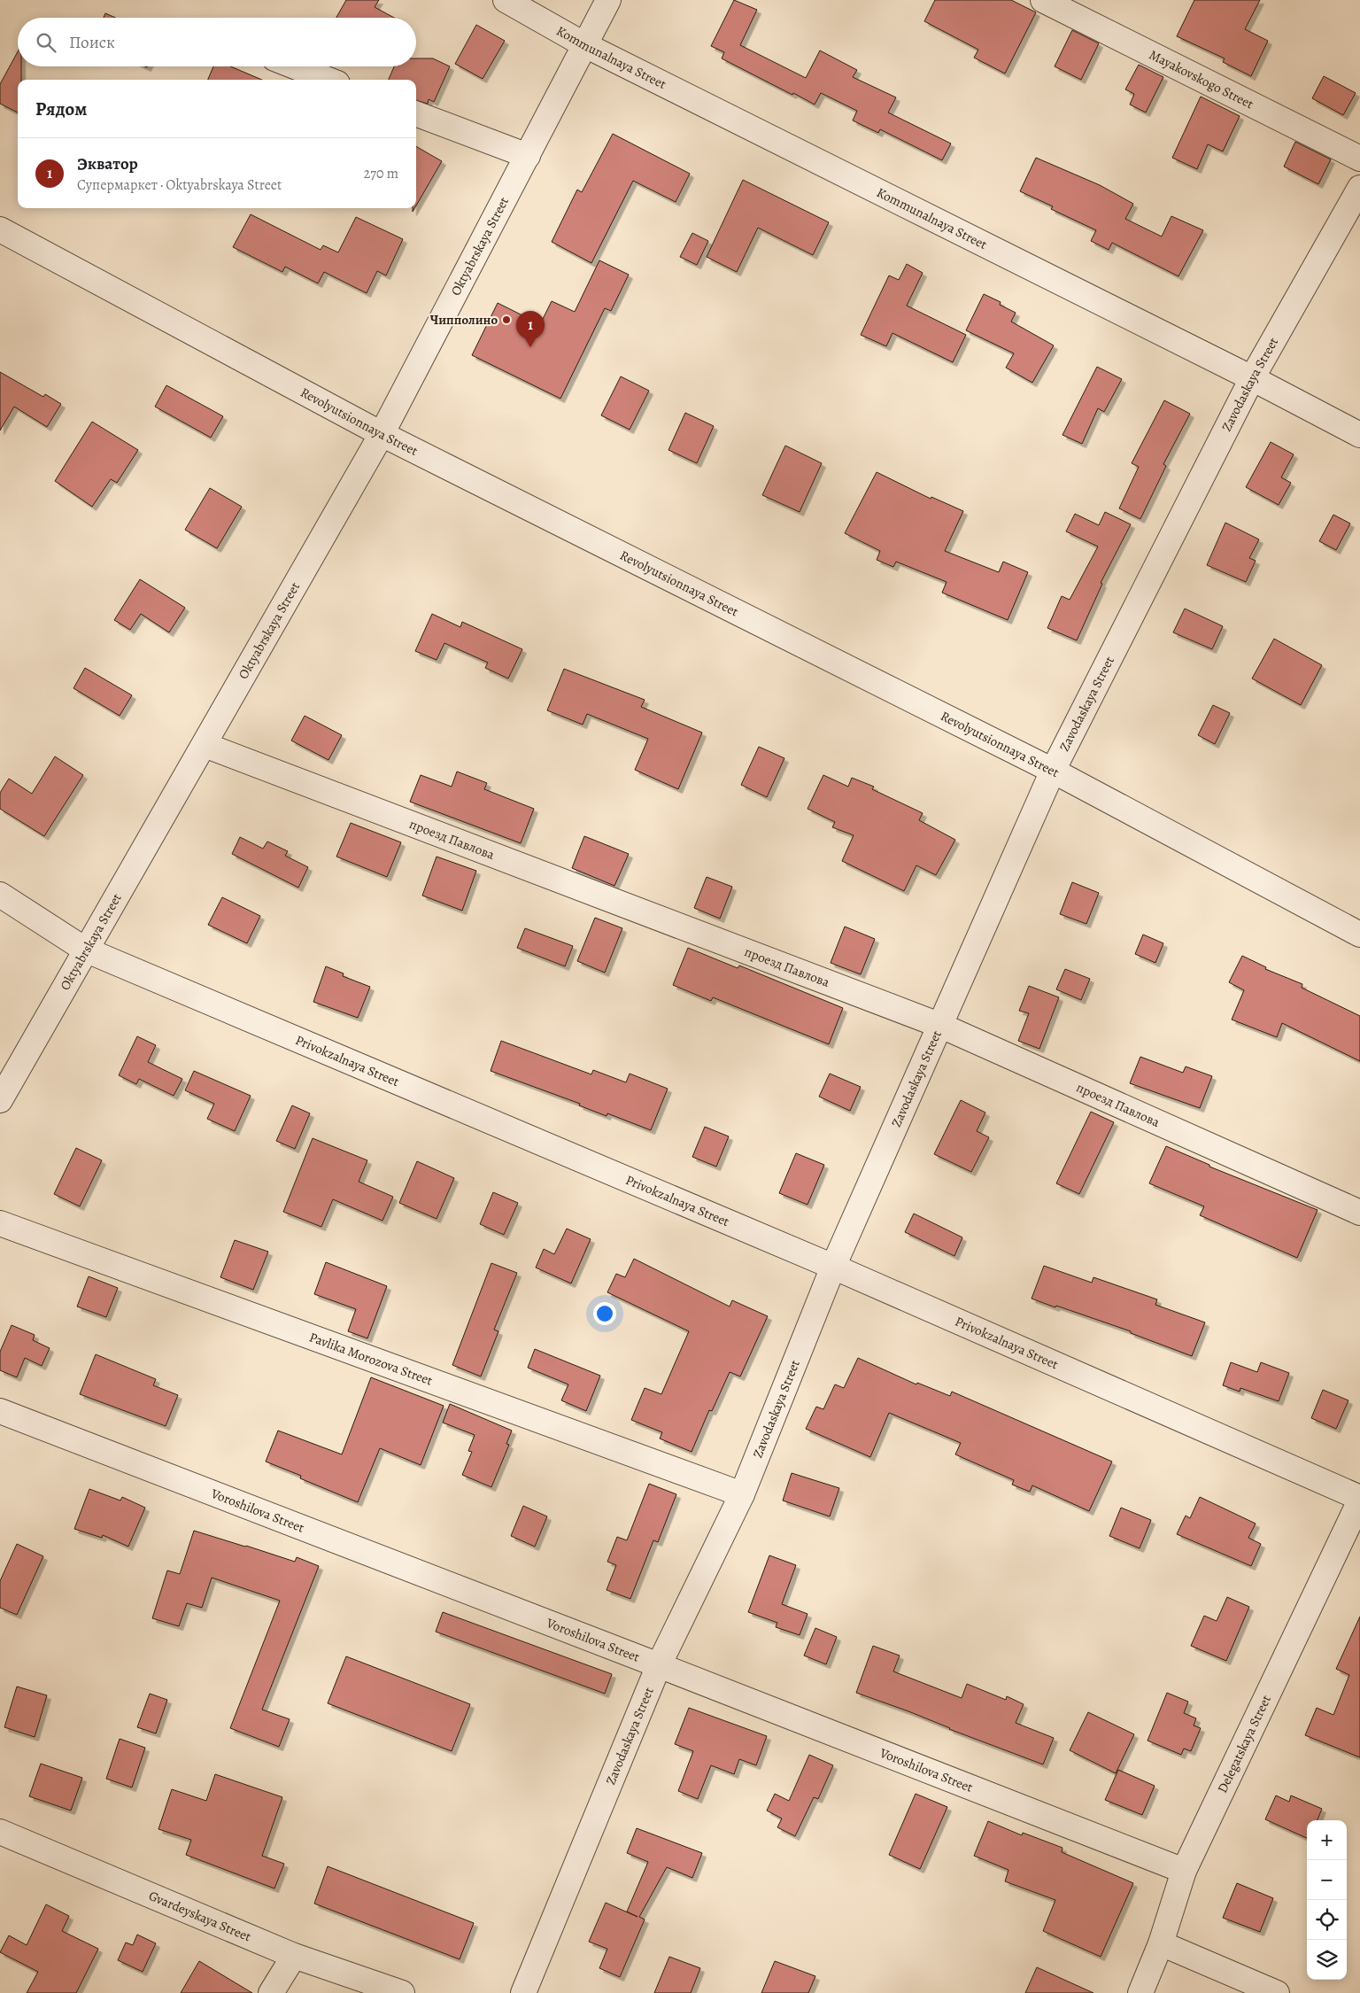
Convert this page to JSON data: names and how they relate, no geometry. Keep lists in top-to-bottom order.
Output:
{
  "streets": {
    "street": [
      "Kommunalnaya Street",
      "Mayakovskogo Street",
      "Oktyabrskaya Street",
      "Zavodaskaya Street",
      "Revolyutsionnaya Street",
      "проезд Павлова",
      "Privokzalnaya Street",
      "Pavlika Morozova Street",
      "Voroshilova Street",
      "Delegatskaya Street",
      "Gvardeyskaya Street"
    ]
  },
  "crossings": [
    ["Kommunalnaya Street", "Oktyabrskaya Street"],
    ["Kommunalnaya Street", "Zavodaskaya Street"],
    ["Oktyabrskaya Street", "Revolyutsionnaya Street"],
    ["Oktyabrskaya Street", "проезд Павлова"],
    ["Oktyabrskaya Street", "Privokzalnaya Street"],
    ["Zavodaskaya Street", "Revolyutsionnaya Street"],
    ["Zavodaskaya Street", "проезд Павлова"],
    ["Zavodaskaya Street", "Privokzalnaya Street"],
    ["Zavodaskaya Street", "Pavlika Morozova Street"],
    ["Zavodaskaya Street", "Voroshilova Street"],
    ["Privokzalnaya Street", "Delegatskaya Street"],
    ["Voroshilova Street", "Delegatskaya Street"]
  ],
  "places": ["Чипполино"],
  "page": {
    "search": "Поиск",
    "heading": "Рядом",
    "list": [
      {
        "mark": "1",
        "name": "Экватор",
        "note": "Супермаркет · Oktyabrskaya Street",
        "value": "270 m"
      }
    ],
    "pins": "1",
    "map_buttons": ["+", "−"]
  }
}
